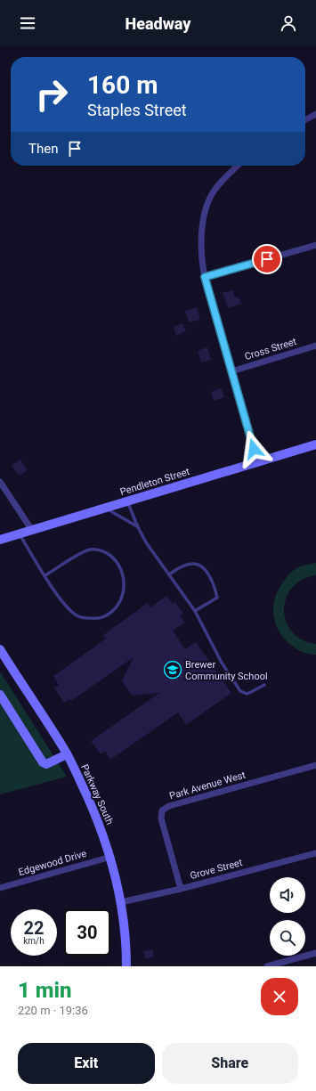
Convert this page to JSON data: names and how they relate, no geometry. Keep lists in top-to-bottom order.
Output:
{
  "streets": {
    "street": [
      "Cross Street",
      "Pendleton Street",
      "Park Avenue West",
      "Parkway South",
      "Edgewood Drive",
      "Grove Street"
    ]
  },
  "crossings": [
    ["Park Avenue West", "Grove Street"],
    ["Parkway South", "Edgewood Drive"],
    ["Parkway South", "Grove Street"]
  ],
  "places": {
    "school or university": ["Brewer Community School"]
  },
  "page": {
    "header": "Headway",
    "turn": ["160 m", "Staples Street"],
    "then": "Then",
    "speed": "22 km/h",
    "limit": "30",
    "heading": ["1 min", "220 m · 19:36"],
    "buttons": ["Exit", "Share"]
  }
}
